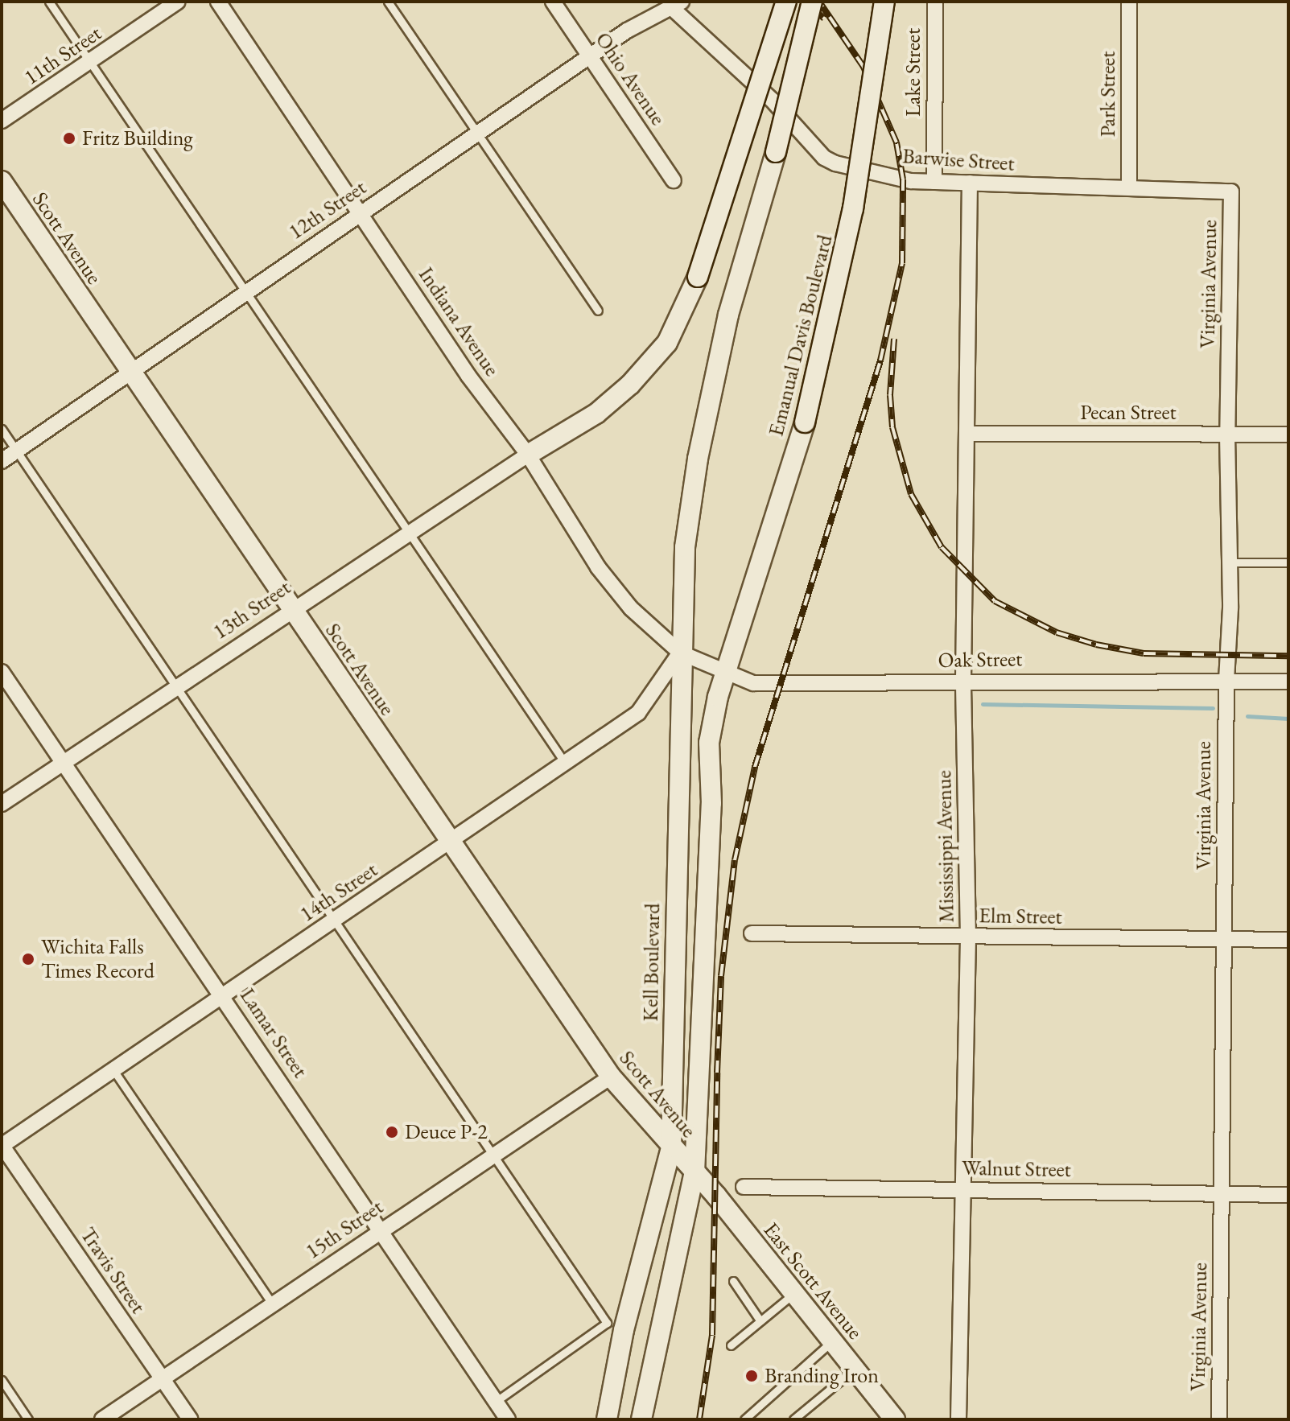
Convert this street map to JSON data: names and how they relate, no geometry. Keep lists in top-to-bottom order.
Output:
{
  "streets": {
    "main road": [
      "Scott Avenue",
      "Emanual Davis Boulevard",
      "Kell Boulevard",
      "East Scott Avenue"
    ],
    "street": [
      "11th Street",
      "Lake Street",
      "Ohio Avenue",
      "Park Street",
      "Barwise Street",
      "12th Street",
      "Virginia Avenue",
      "Indiana Avenue",
      "Pecan Street",
      "13th Street",
      "Oak Street",
      "Mississippi Avenue",
      "14th Street",
      "Elm Street",
      "Lamar Street",
      "Walnut Street",
      "15th Street",
      "Travis Street"
    ]
  },
  "crossings": [
    ["Lake Street", "Barwise Street"],
    ["Ohio Avenue", "12th Street"],
    ["Park Street", "Barwise Street"],
    ["Barwise Street", "12th Street"],
    ["Barwise Street", "Virginia Avenue"],
    ["Barwise Street", "Mississippi Avenue"],
    ["12th Street", "Scott Avenue"],
    ["12th Street", "Indiana Avenue"],
    ["Scott Avenue", "13th Street"],
    ["Scott Avenue", "14th Street"],
    ["Scott Avenue", "Kell Boulevard"],
    ["Scott Avenue", "15th Street"],
    ["Scott Avenue", "East Scott Avenue"],
    ["Virginia Avenue", "Pecan Street"],
    ["Virginia Avenue", "Oak Street"],
    ["Virginia Avenue", "Elm Street"],
    ["Virginia Avenue", "Walnut Street"],
    ["Indiana Avenue", "13th Street"],
    ["Indiana Avenue", "Oak Street"],
    ["Indiana Avenue", "14th Street"],
    ["Indiana Avenue", "Kell Boulevard"],
    ["Emanual Davis Boulevard", "Oak Street"],
    ["Pecan Street", "Mississippi Avenue"],
    ["13th Street", "Lamar Street"],
    ["Oak Street", "Mississippi Avenue"],
    ["Oak Street", "14th Street"],
    ["Oak Street", "Kell Boulevard"],
    ["Mississippi Avenue", "Elm Street"],
    ["Mississippi Avenue", "Walnut Street"],
    ["14th Street", "Kell Boulevard"],
    ["14th Street", "Lamar Street"],
    ["14th Street", "Travis Street"],
    ["Lamar Street", "15th Street"],
    ["15th Street", "Travis Street"]
  ],
  "places": [
    "Fritz Building",
    "Wichita Falls Times Record",
    "Deuce P-2",
    "Branding Iron"
  ]
}
